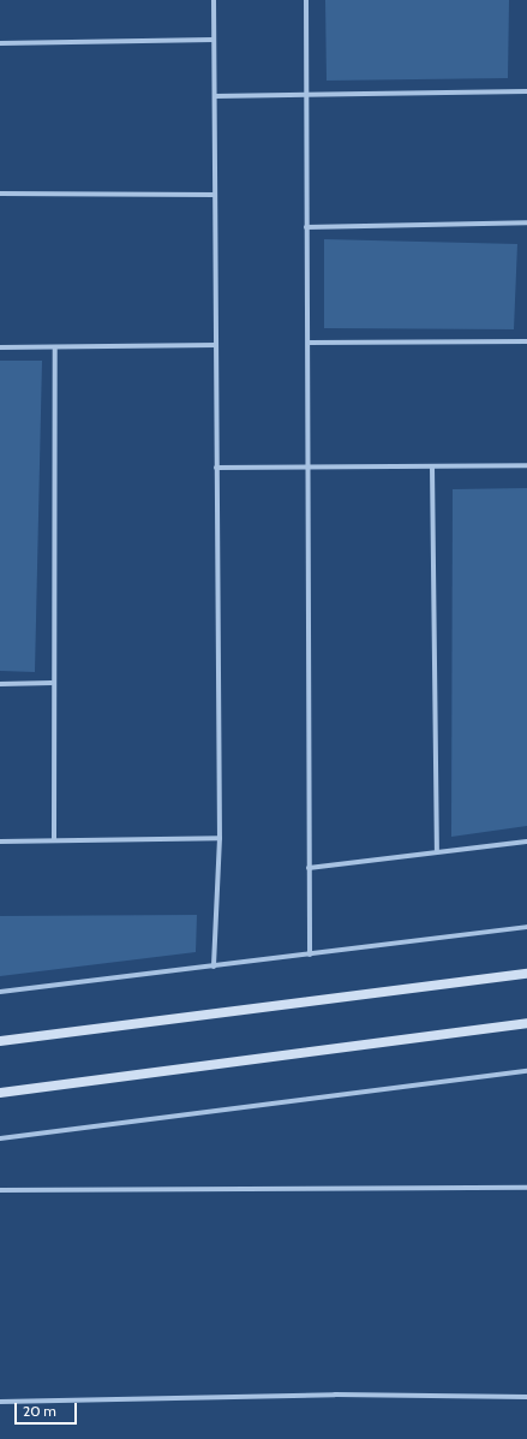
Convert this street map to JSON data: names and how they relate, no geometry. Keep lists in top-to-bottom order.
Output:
{
  "scale_bar": "20 m"
}
